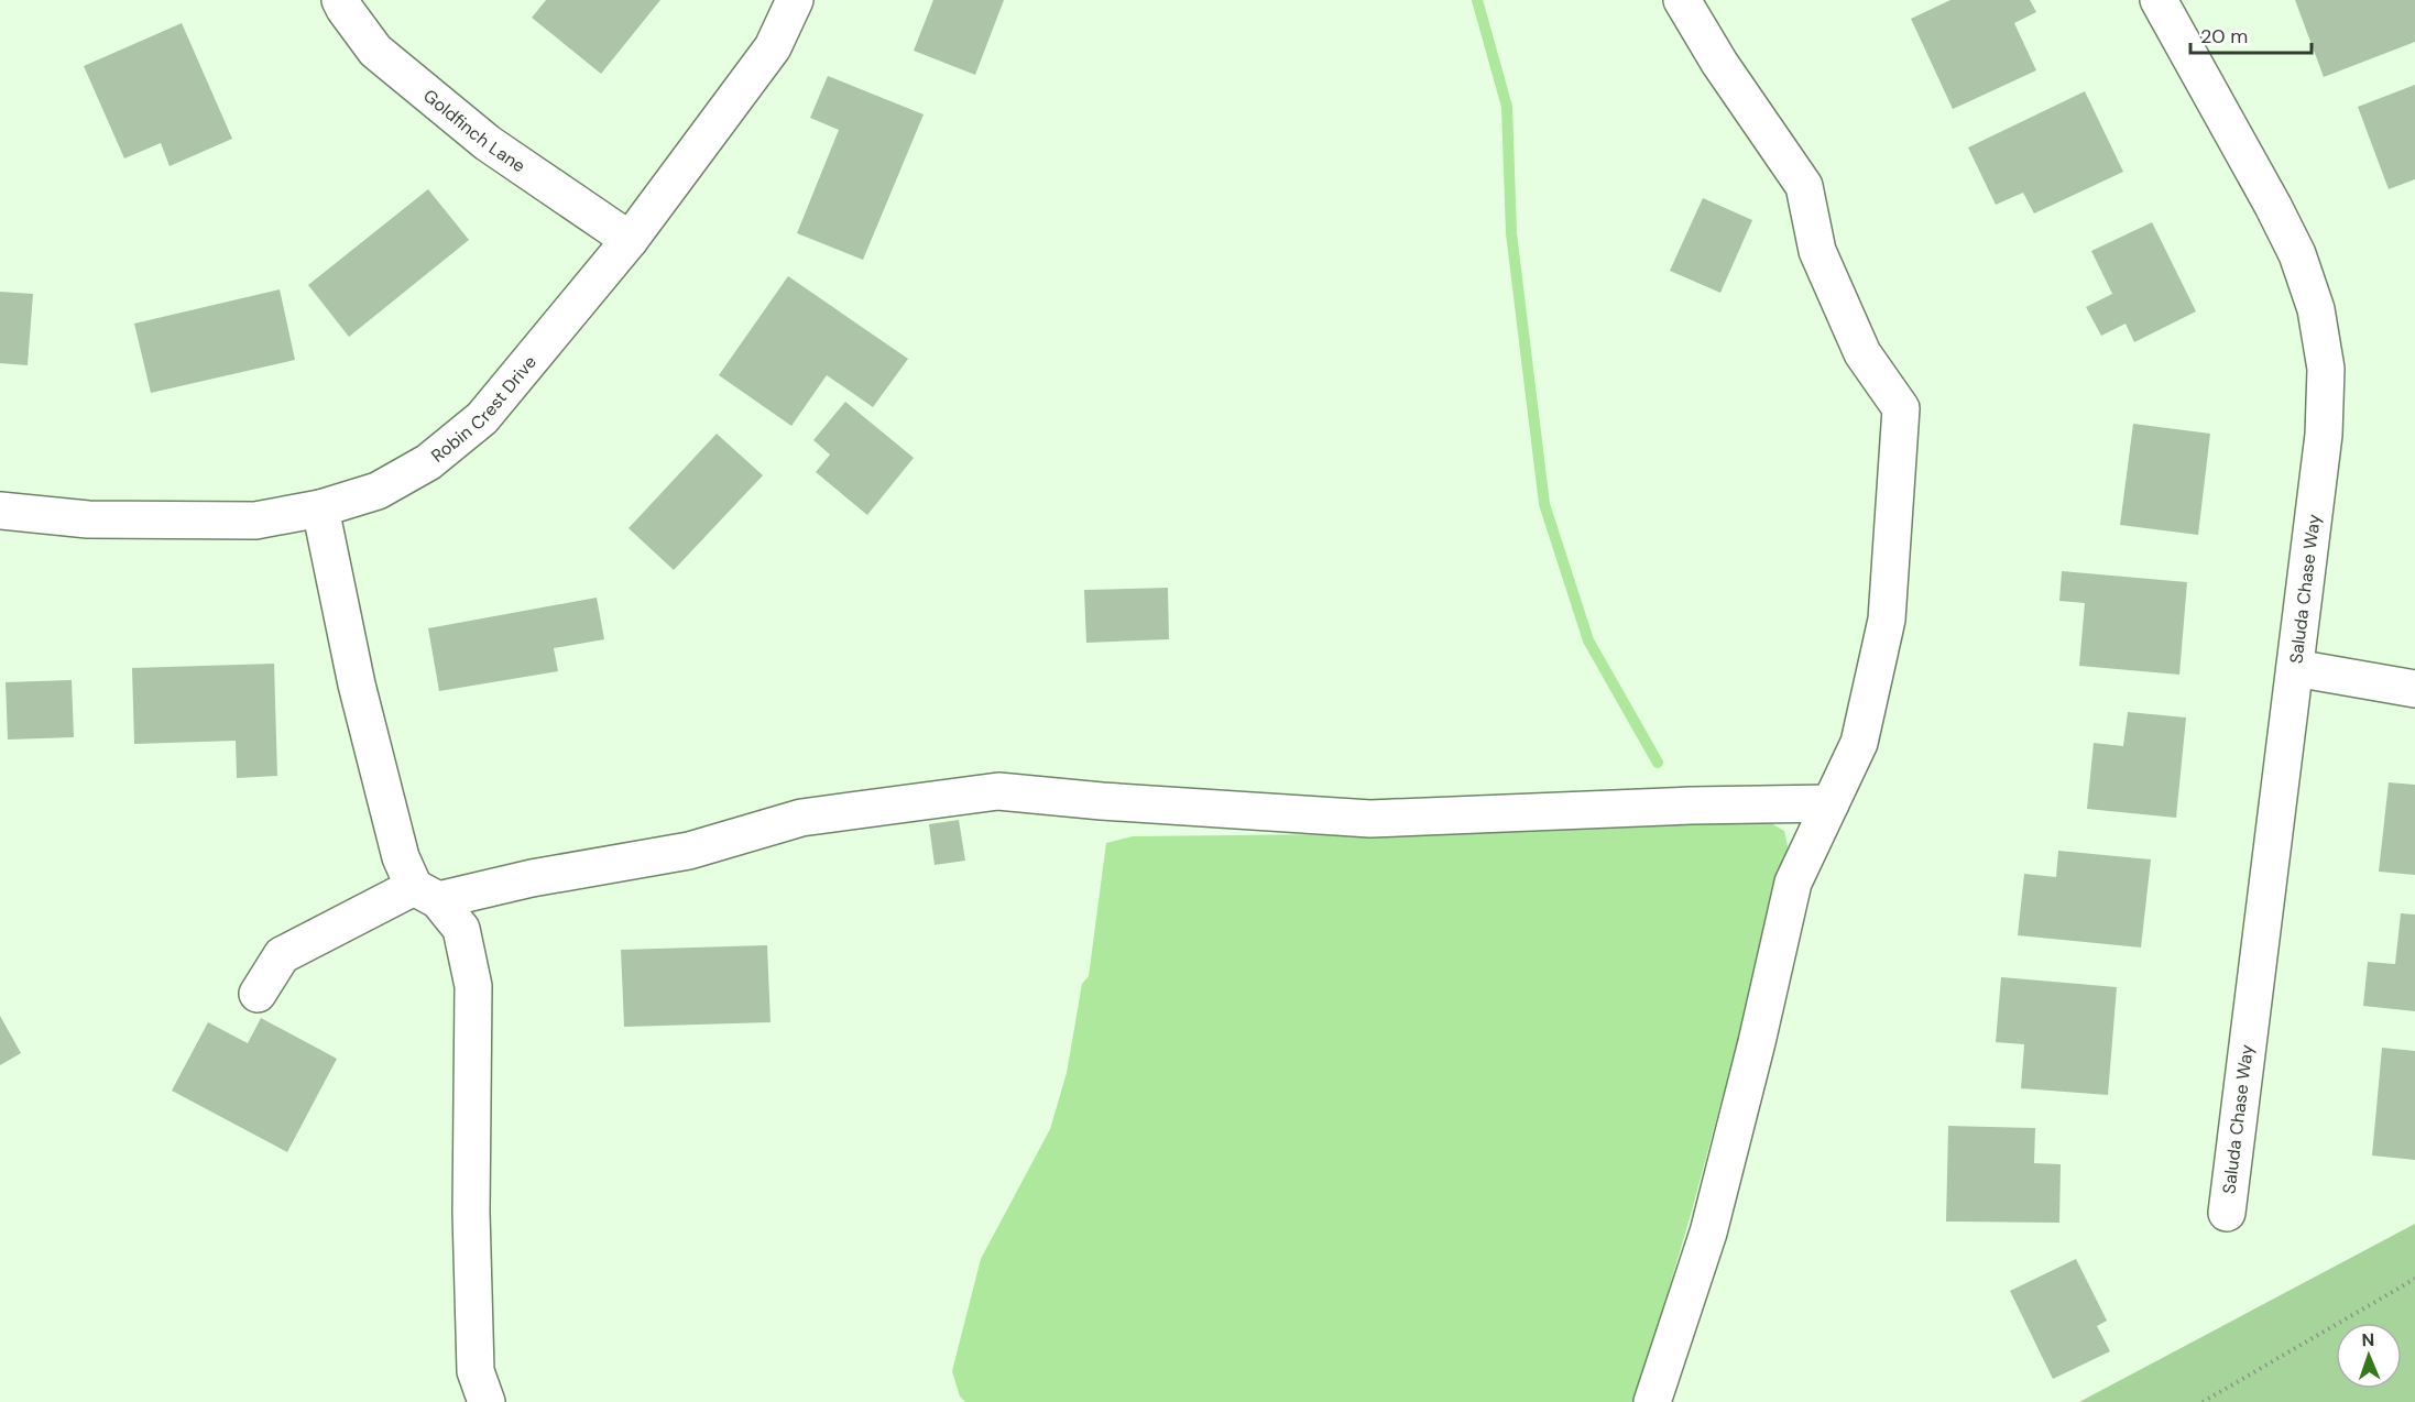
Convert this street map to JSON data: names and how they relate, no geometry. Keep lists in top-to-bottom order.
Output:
{
  "streets": {
    "street": ["Goldfinch Lane", "Robin Crest Drive", "Saluda Chase Way"]
  },
  "crossings": [
    ["Goldfinch Lane", "Robin Crest Drive"]
  ],
  "scale_bar": "20 m",
  "north": "top"
}
